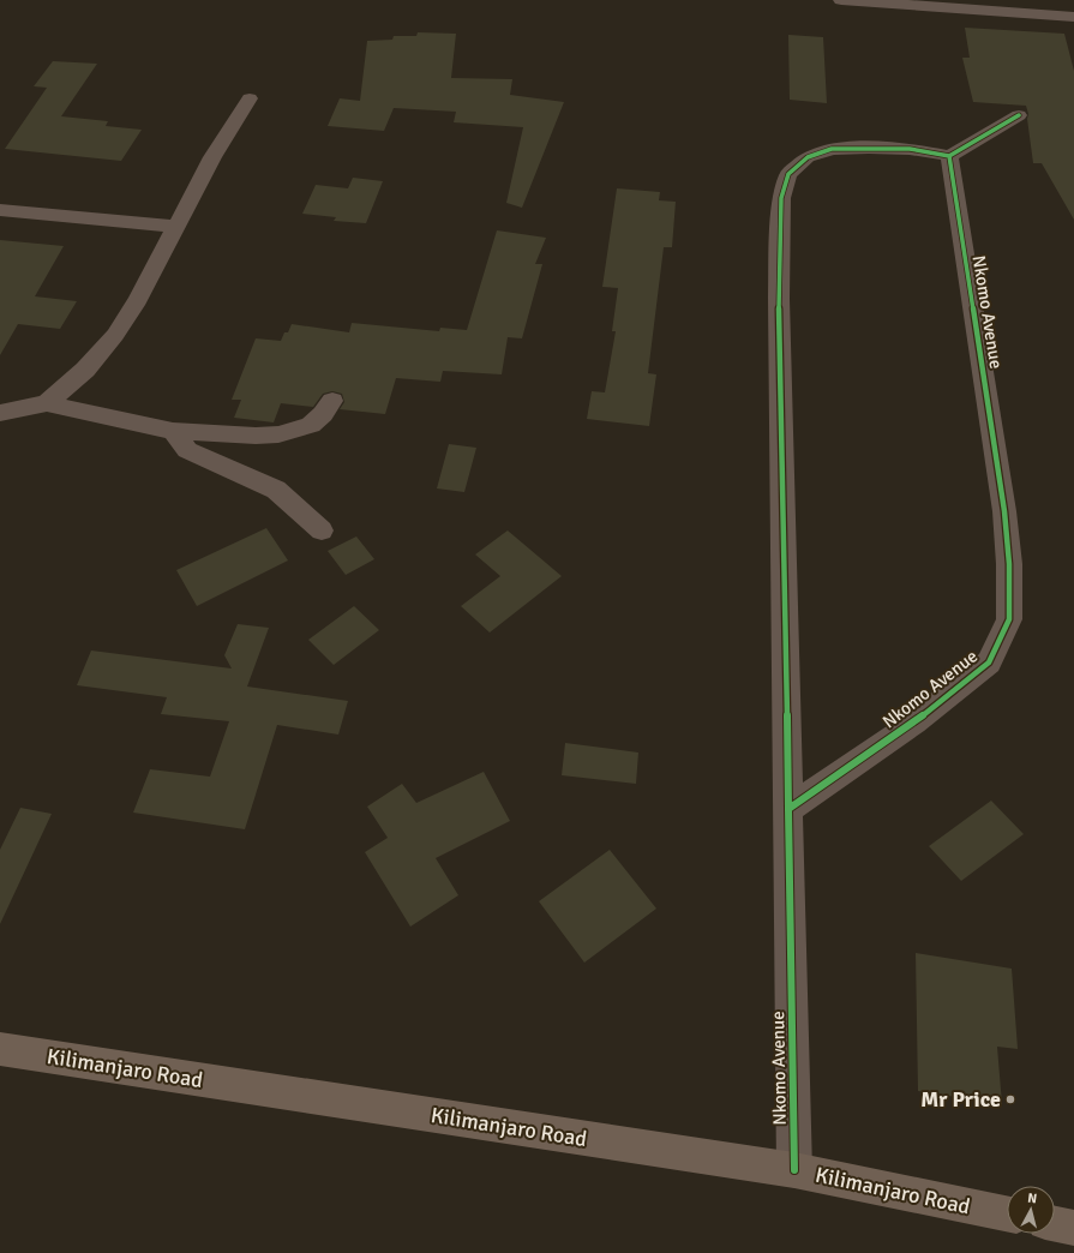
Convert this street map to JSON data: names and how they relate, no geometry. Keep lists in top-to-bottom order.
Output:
{
  "streets": {
    "main road": ["Kilimanjaro Road"],
    "street": ["Nkomo Avenue"]
  },
  "crossings": [
    ["Nkomo Avenue", "Kilimanjaro Road"]
  ],
  "places": ["Mr Price"],
  "north": "top"
}
